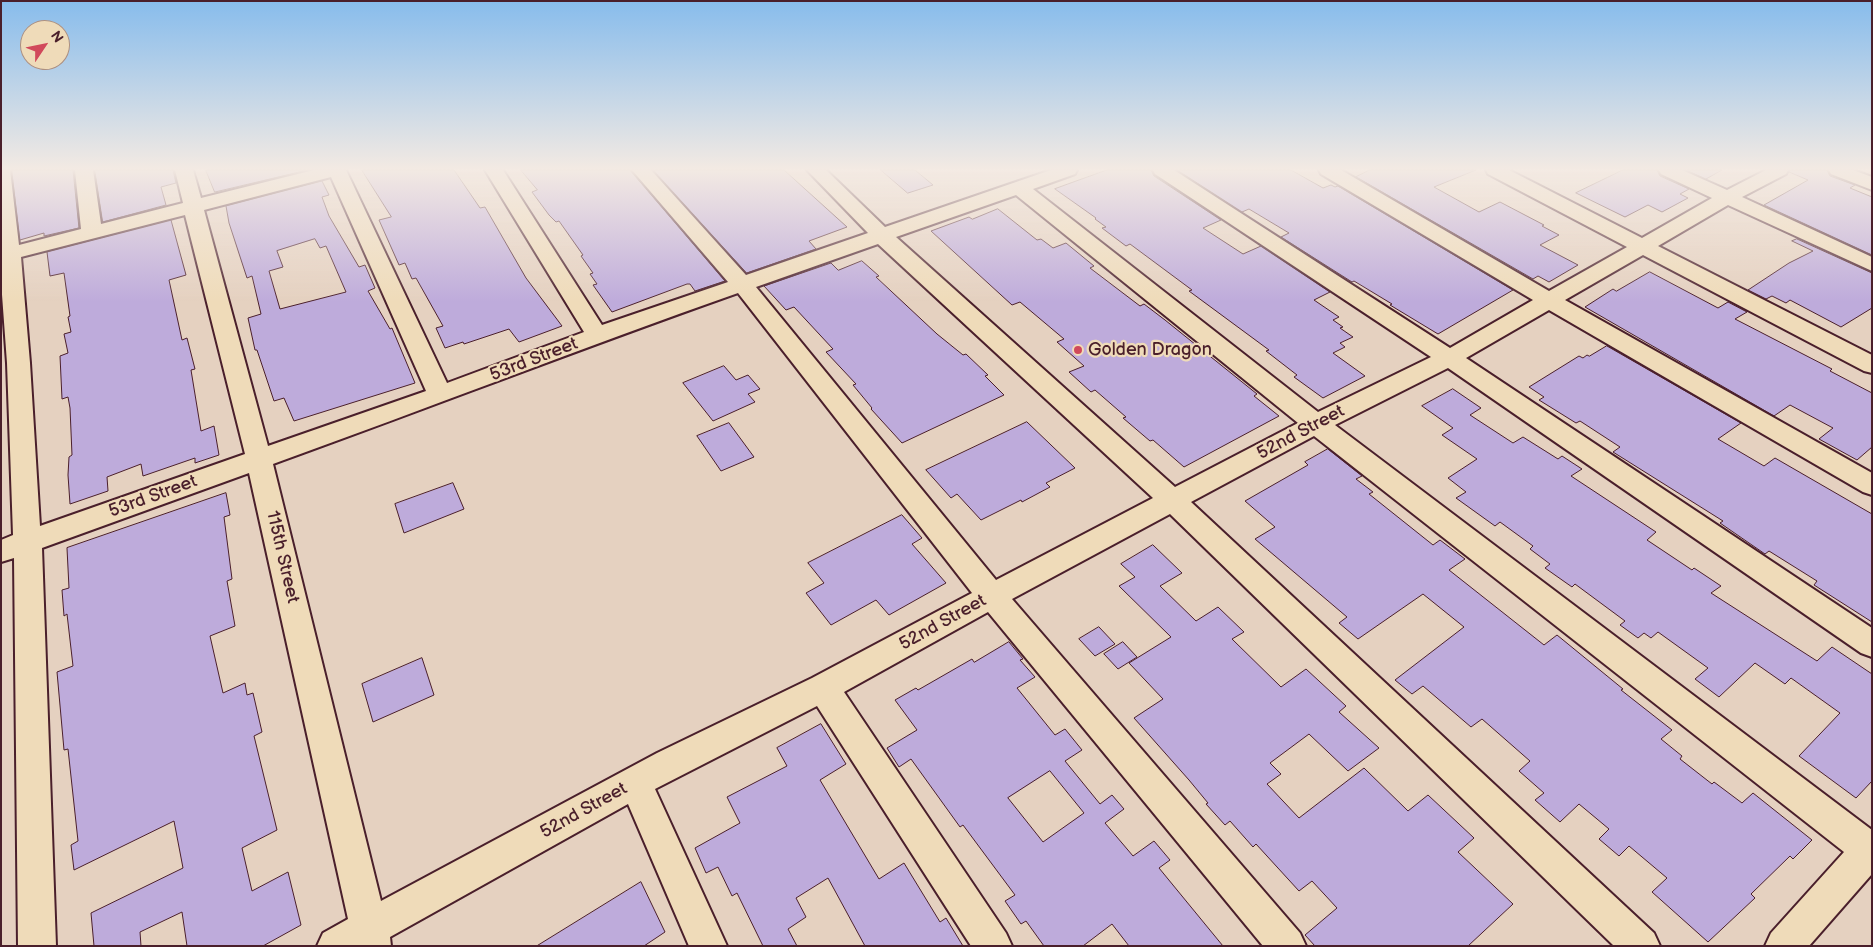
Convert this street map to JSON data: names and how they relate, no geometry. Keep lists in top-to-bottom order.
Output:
{
  "streets": {
    "street": ["53rd Street", "52nd Street", "115th Street"]
  },
  "crossings": [
    ["53rd Street", "115th Street"],
    ["52nd Street", "115th Street"]
  ],
  "places": ["Golden Dragon"],
  "north": "top right"
}
